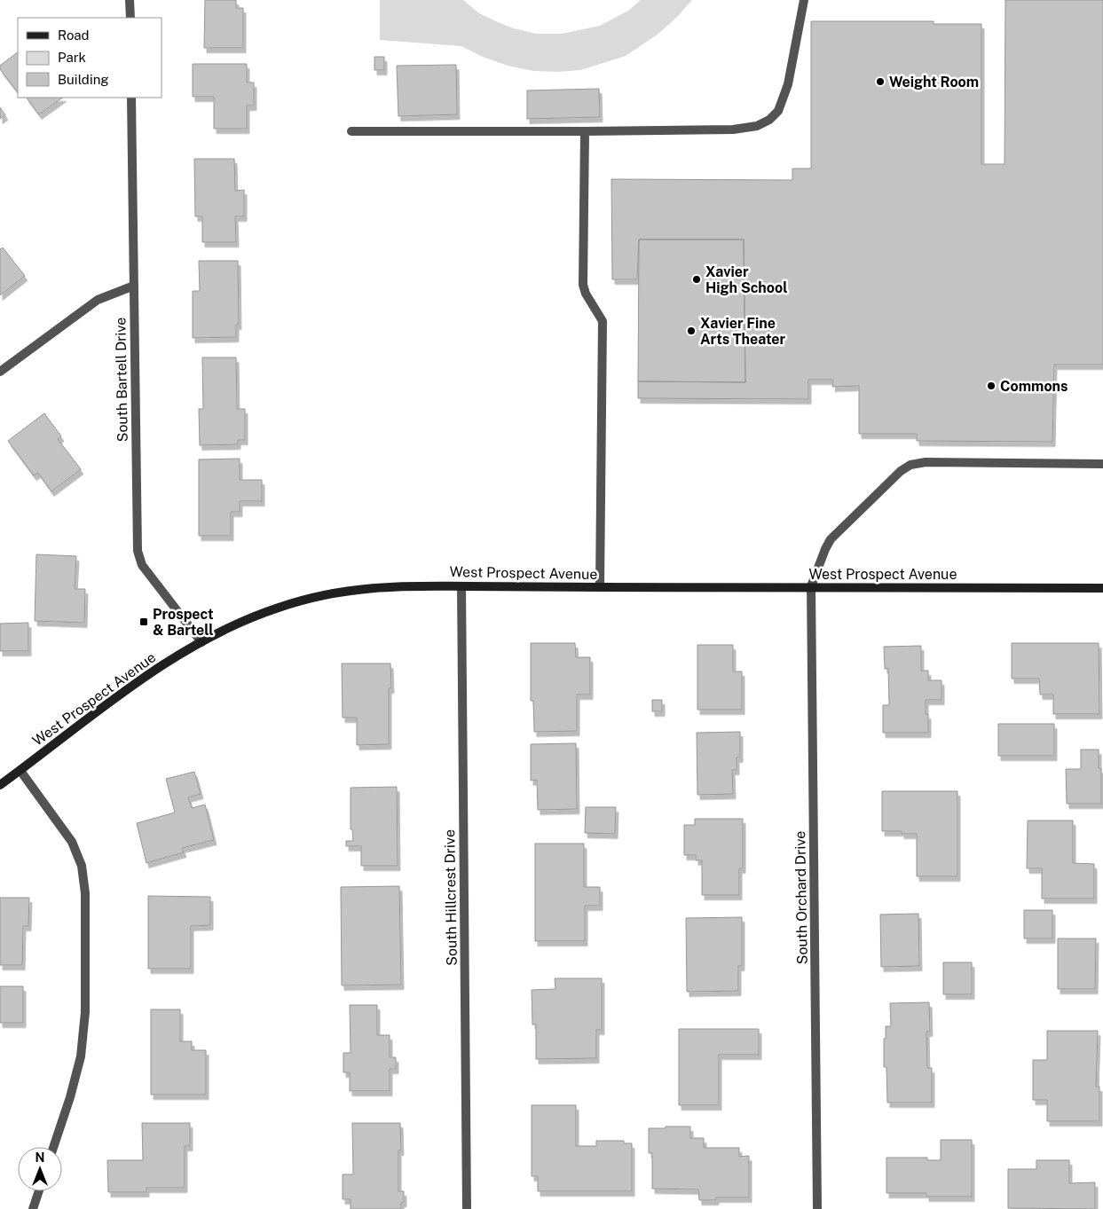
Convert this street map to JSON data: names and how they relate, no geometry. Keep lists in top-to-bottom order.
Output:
{
  "streets": {
    "main road": ["West Prospect Avenue"],
    "street": ["South Bartell Drive", "South Hillcrest Drive", "South Orchard Drive"]
  },
  "crossings": [
    ["South Bartell Drive", "West Prospect Avenue"],
    ["West Prospect Avenue", "South Hillcrest Drive"],
    ["West Prospect Avenue", "South Orchard Drive"]
  ],
  "places": {
    "other": [
      "Weight Room",
      "Xavier High School",
      "Xavier Fine Arts Theater",
      "Commons"
    ],
    "transit": ["Prospect & Bartell"]
  },
  "legend": ["Road", "Park", "Building"],
  "north": "top"
}
